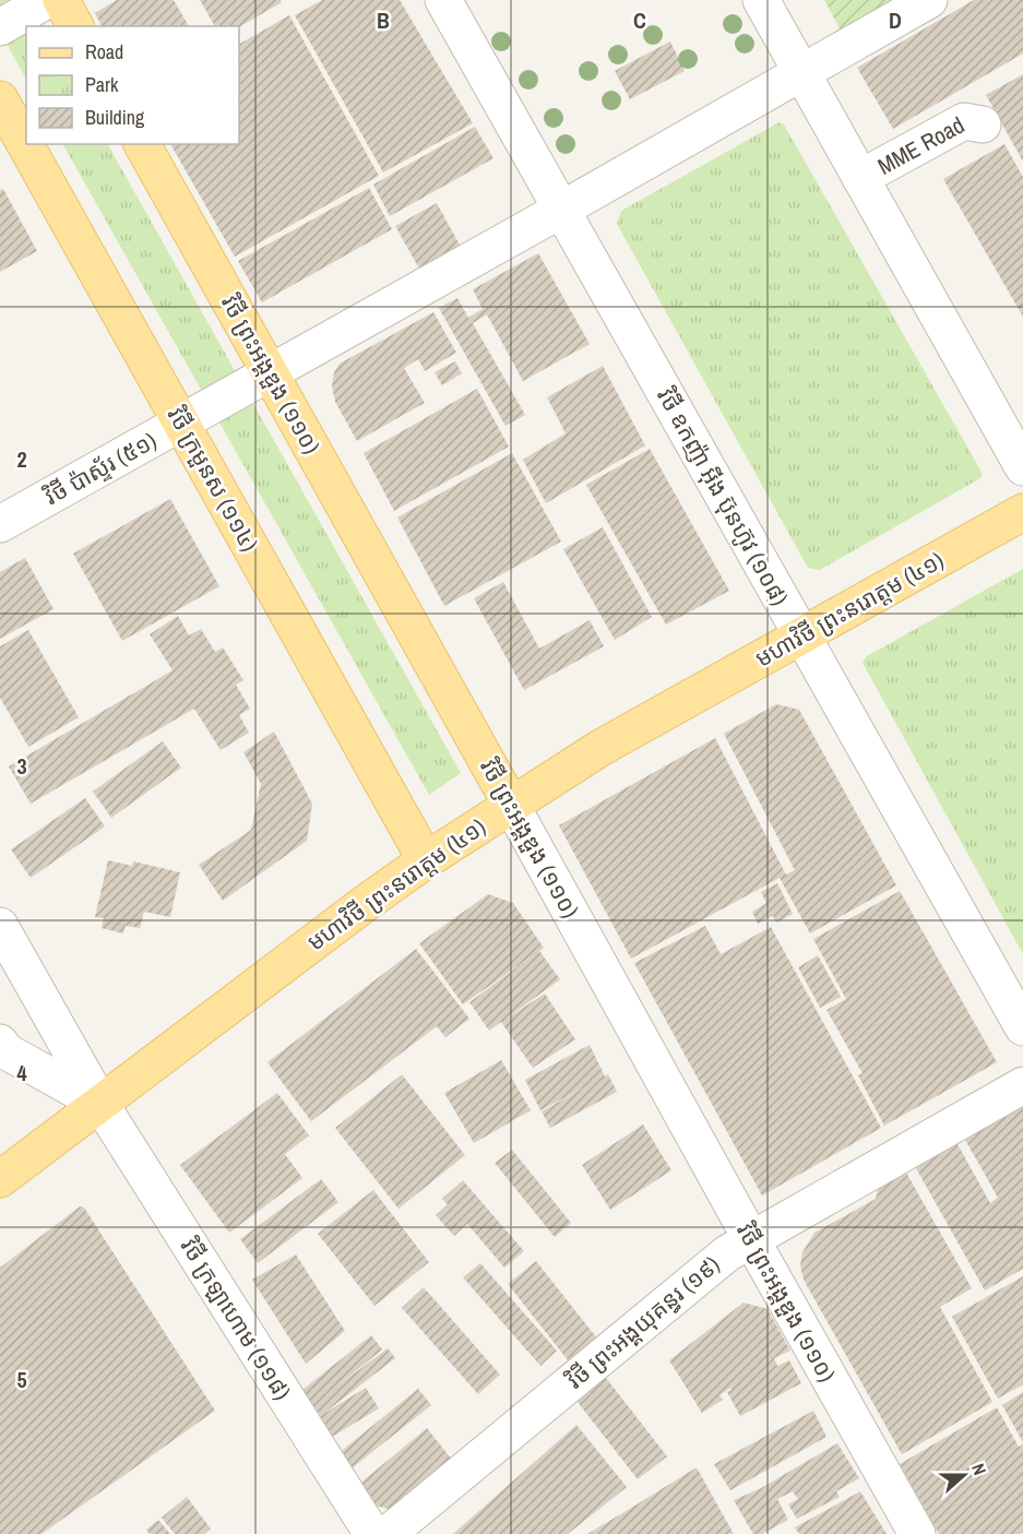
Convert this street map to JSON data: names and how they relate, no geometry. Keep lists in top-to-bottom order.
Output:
{
  "streets": {
    "main road": ["វិថី ព្រះអង្គឌួង (១១០)", "វិថី ក្រមួនស (១១៤)", "មហាវិថី ព្រះនរោត្តម (៤១)"],
    "street": [
      "MME Road",
      "វិថី ប៉ាស្ទ័រ (៥១)",
      "វិថី ឧកញ៉ា អ៊ីង ប៊ុនហ៊ូវ (១០៨)",
      "វិថី ក្រឡាហោម (១១៨)",
      "វិថី ព្រះអង្គយុគន្ធរ (១៩)"
    ]
  },
  "crossings": [
    ["វិថី ព្រះអង្គឌួង (១១០)", "វិថី ប៉ាស្ទ័រ (៥១)"],
    ["វិថី ព្រះអង្គឌួង (១១០)", "មហាវិថី ព្រះនរោត្តម (៤១)"],
    ["វិថី ព្រះអង្គឌួង (១១០)", "វិថី ព្រះអង្គយុគន្ធរ (១៩)"],
    ["វិថី ប៉ាស្ទ័រ (៥១)", "វិថី ក្រមួនស (១១៤)"],
    ["វិថី ប៉ាស្ទ័រ (៥១)", "វិថី ឧកញ៉ា អ៊ីង ប៊ុនហ៊ូវ (១០៨)"],
    ["វិថី ក្រមួនស (១១៤)", "មហាវិថី ព្រះនរោត្តម (៤១)"],
    ["វិថី ឧកញ៉ា អ៊ីង ប៊ុនហ៊ូវ (១០៨)", "មហាវិថី ព្រះនរោត្តម (៤១)"],
    ["មហាវិថី ព្រះនរោត្តម (៤១)", "វិថី ក្រឡាហោម (១១៨)"]
  ],
  "legend": ["Road", "Park", "Building"],
  "north": "right",
  "grid": {
    "columns": ["B", "C", "D"],
    "rows": [
      "2",
      "3",
      "4",
      "5"
    ]
  }
}
